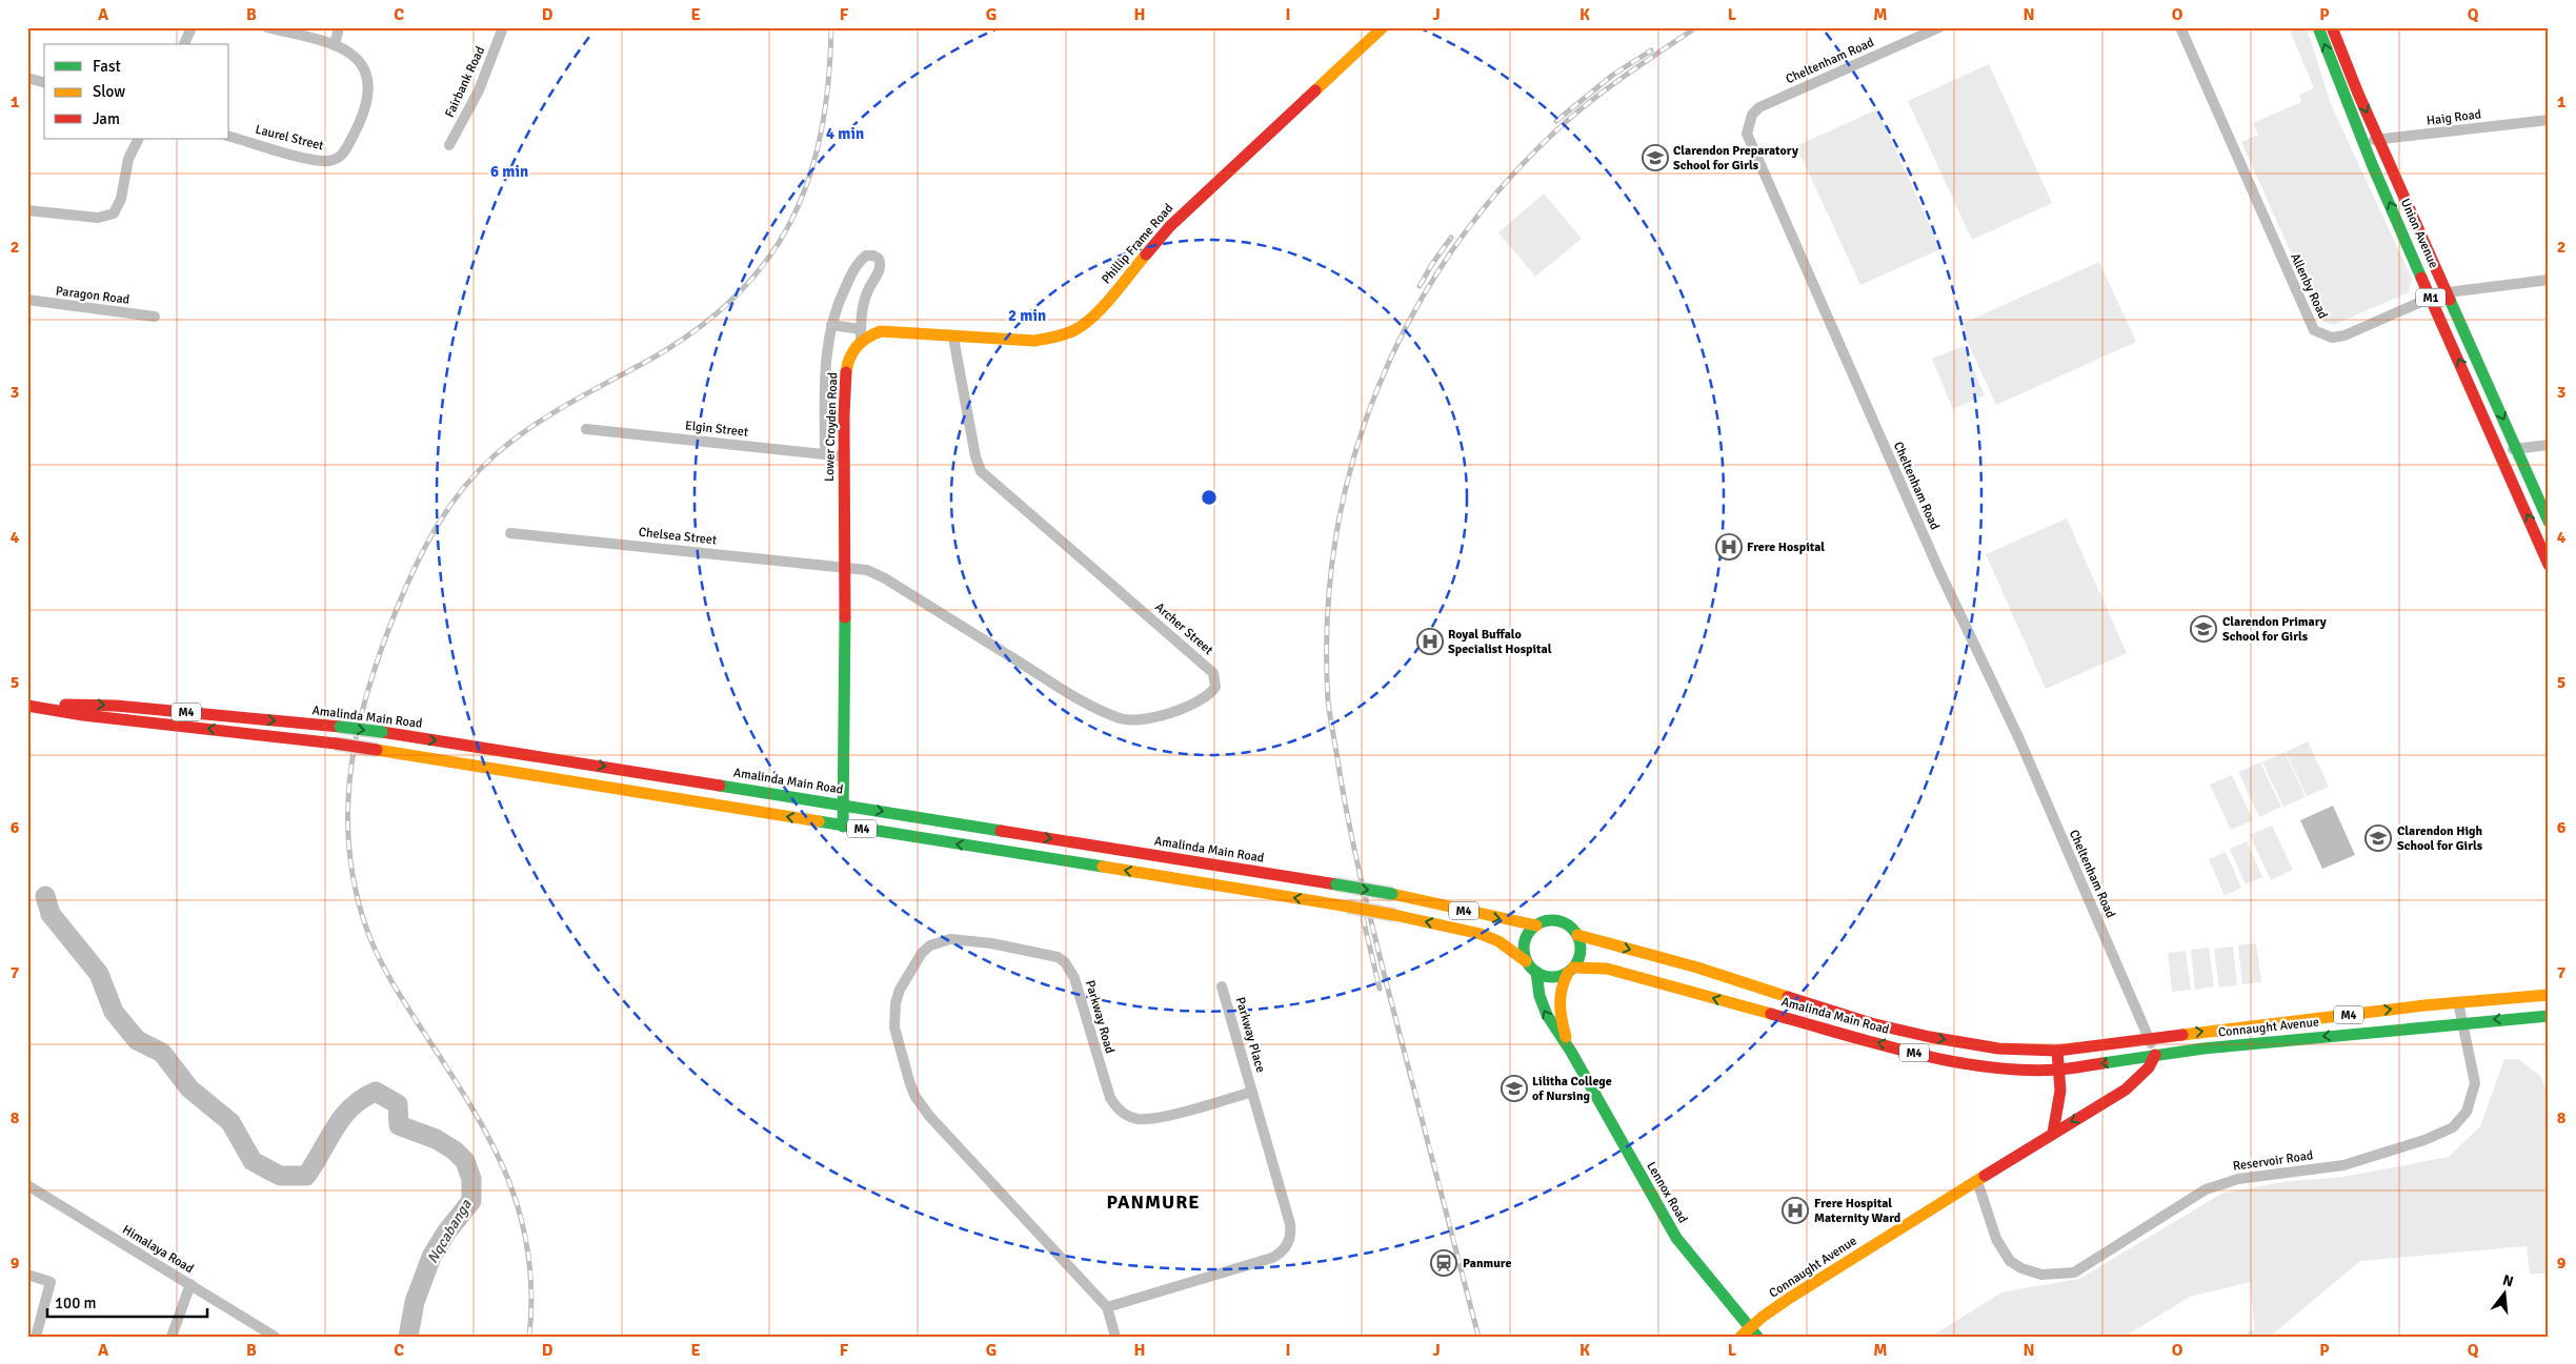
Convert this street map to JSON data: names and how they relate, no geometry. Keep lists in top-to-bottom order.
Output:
{
  "streets": {
    "main road": [
      "Union Avenue",
      "Phillip Frame Road",
      "M1",
      "Lower Croyden Road",
      "M4",
      "Amalinda Main Road",
      "Connaught Avenue",
      "Lennox Road"
    ],
    "street": [
      "Cheltenham Road",
      "Fairbank Road",
      "Haig Road",
      "Laurel Street",
      "Allenby Road",
      "Paragon Road",
      "Elgin Street",
      "Chelsea Street",
      "Archer Street",
      "Parkway Road",
      "Parkway Place",
      "Reservoir Road",
      "Himalaya Road"
    ]
  },
  "crossings": [
    ["Cheltenham Road", "Amalinda Main Road"],
    ["Cheltenham Road", "Connaught Avenue"],
    ["Haig Road", "Union Avenue"],
    ["Union Avenue", "Allenby Road"],
    ["Phillip Frame Road", "Lower Croyden Road"],
    ["Phillip Frame Road", "Archer Street"],
    ["Lower Croyden Road", "Elgin Street"],
    ["Lower Croyden Road", "Chelsea Street"],
    ["Lower Croyden Road", "Archer Street"],
    ["Lower Croyden Road", "Amalinda Main Road"],
    ["Chelsea Street", "Archer Street"],
    ["Amalinda Main Road", "Connaught Avenue"],
    ["Amalinda Main Road", "Lennox Road"],
    ["Parkway Road", "Parkway Place"],
    ["Connaught Avenue", "Reservoir Road"],
    ["Connaught Avenue", "Lennox Road"]
  ],
  "districts": ["PANMURE"],
  "water": ["Nqcabanga"],
  "places": {
    "school or university": [
      "Clarendon Preparatory School for Girls",
      "Clarendon Primary School for Girls",
      "Clarendon High School for Girls",
      "Lilitha College of Nursing"
    ],
    "hospital": ["Frere Hospital", "Royal Buffalo Specialist Hospital", "Frere Hospital Maternity Ward"],
    "station": ["Panmure"]
  },
  "legend": ["Fast", "Slow", "Jam"],
  "scale_bar": "100 m",
  "north": "top",
  "grid": {
    "columns": [
      "A",
      "B",
      "C",
      "D",
      "E",
      "F",
      "G",
      "H",
      "I",
      "J",
      "K",
      "L",
      "M",
      "N",
      "O",
      "P",
      "Q"
    ],
    "rows": [
      "1",
      "2",
      "3",
      "4",
      "5",
      "6",
      "7",
      "8",
      "9"
    ]
  },
  "rings": ["4 min", "6 min", "2 min"]
}
